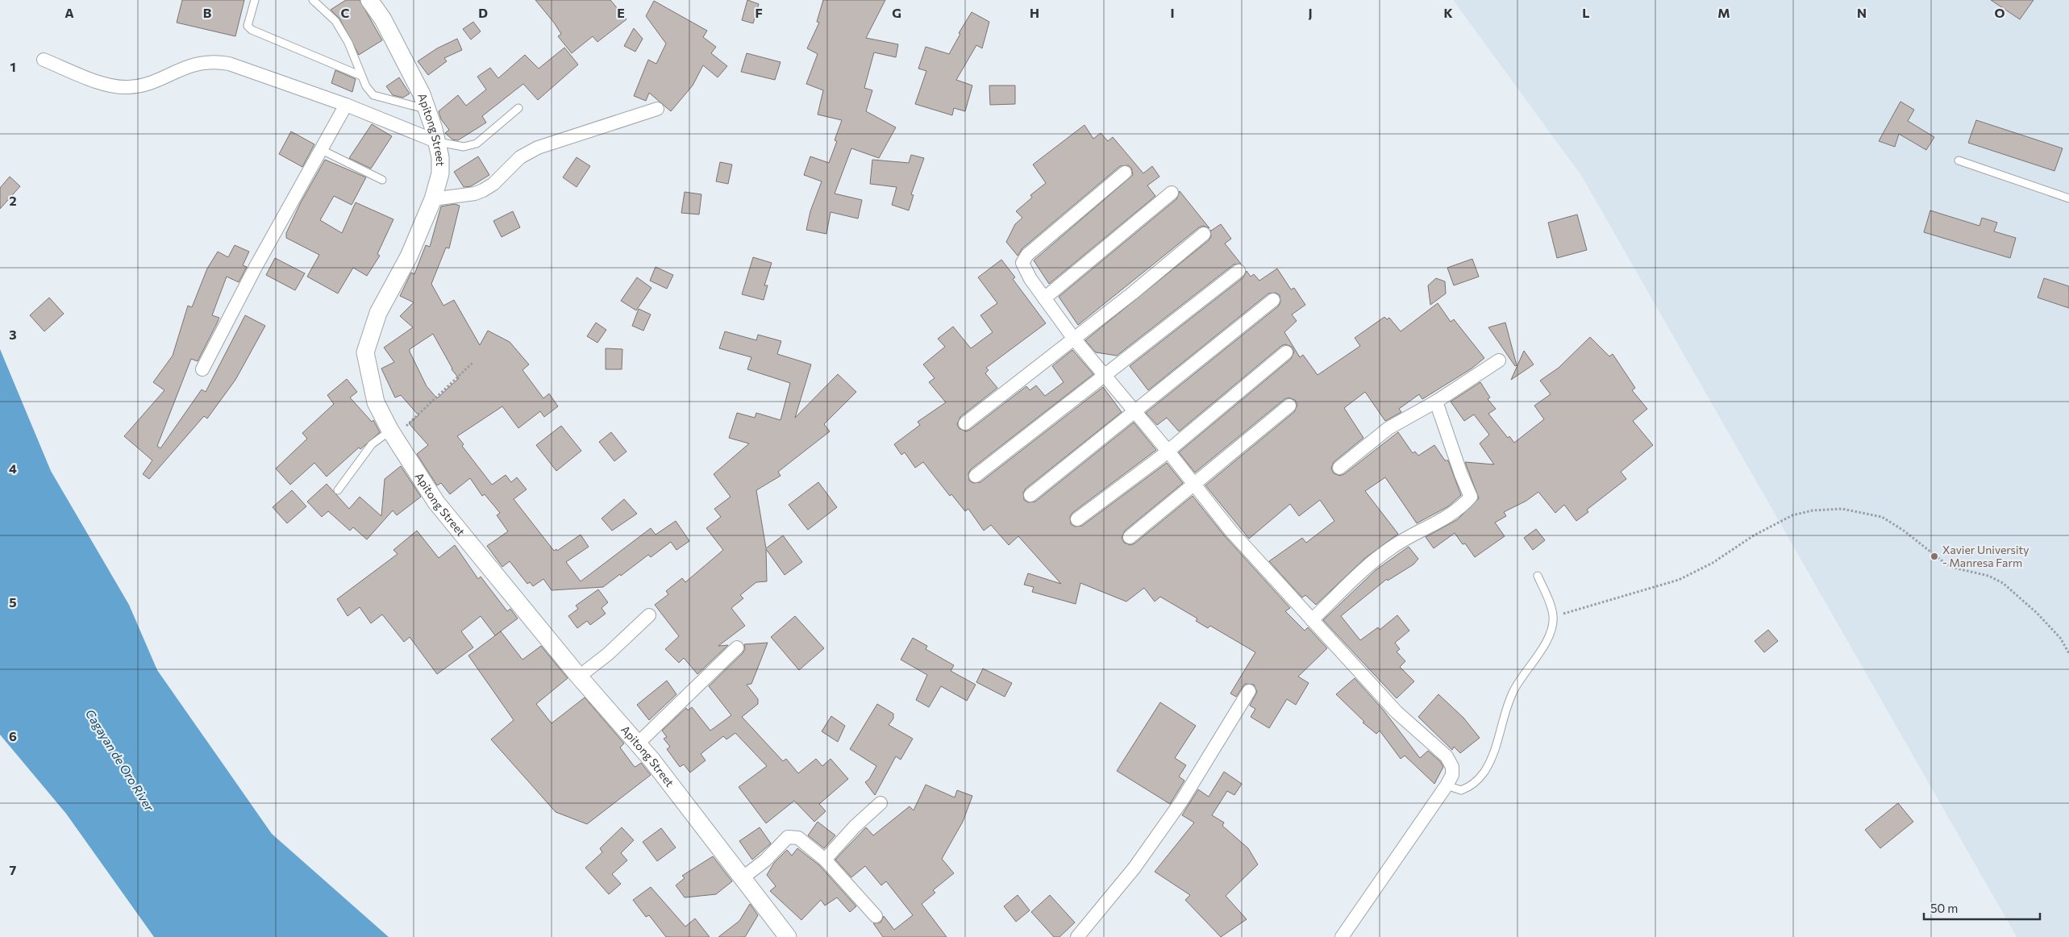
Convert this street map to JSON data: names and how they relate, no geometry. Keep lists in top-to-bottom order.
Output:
{
  "streets": {
    "street": ["Apitong Street"]
  },
  "water": ["Cagayan de Oro River"],
  "places": ["Xavier University - Manresa Farm"],
  "scale_bar": "50 m",
  "grid": {
    "columns": [
      "A",
      "B",
      "C",
      "D",
      "E",
      "F",
      "G",
      "H",
      "I",
      "J",
      "K",
      "L",
      "M",
      "N",
      "O"
    ],
    "rows": [
      "1",
      "2",
      "3",
      "4",
      "5",
      "6",
      "7"
    ]
  }
}
